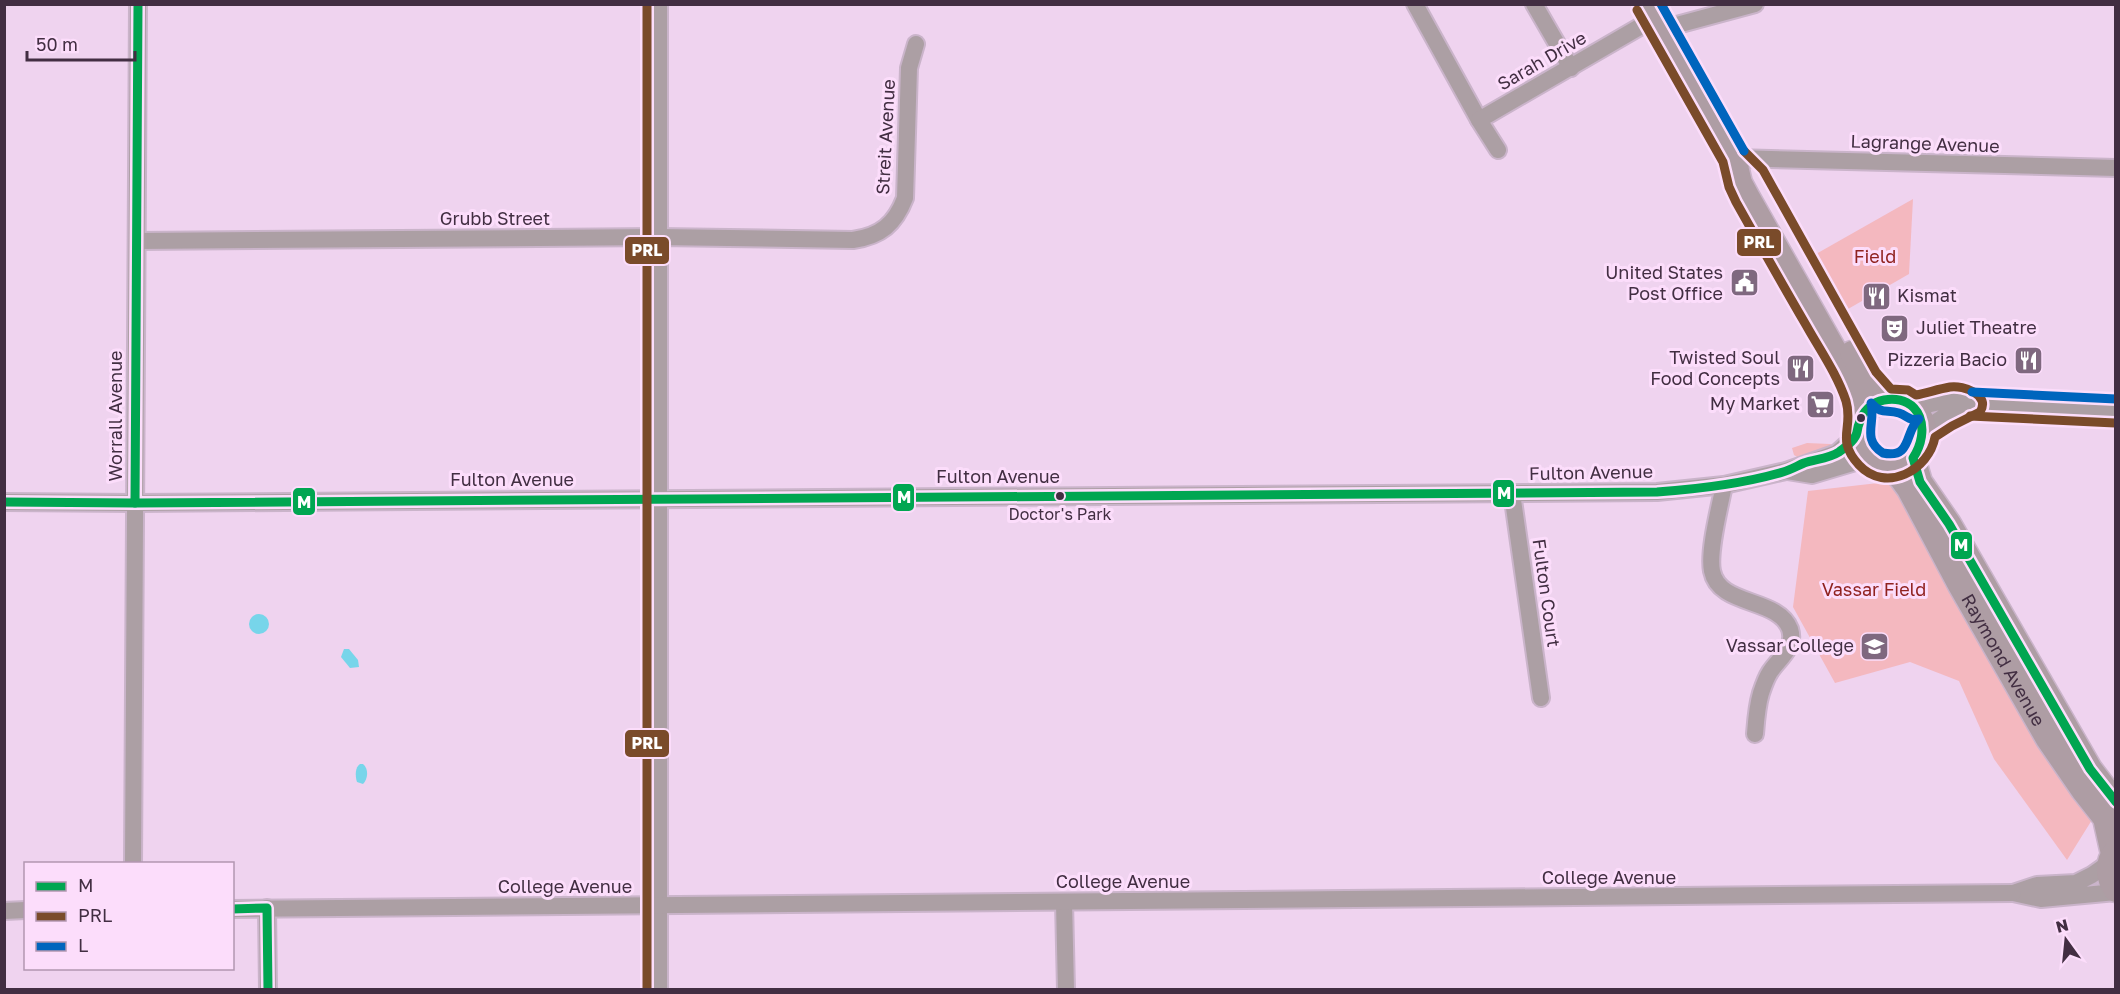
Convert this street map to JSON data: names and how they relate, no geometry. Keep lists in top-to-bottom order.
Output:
{
  "streets": {
    "main road": ["Raymond Avenue"],
    "street": [
      "Sarah Drive",
      "Streit Avenue",
      "Lagrange Avenue",
      "Grubb Street",
      "Worrall Avenue",
      "Fulton Avenue",
      "Fulton Court",
      "College Avenue"
    ]
  },
  "crossings": [
    ["Streit Avenue", "Grubb Street"],
    ["Grubb Street", "Worrall Avenue"],
    ["Worrall Avenue", "Fulton Avenue"],
    ["Fulton Avenue", "Fulton Court"],
    ["Fulton Avenue", "Raymond Avenue"],
    ["Raymond Avenue", "College Avenue"]
  ],
  "parks": ["Field", "Vassar Field"],
  "places": {
    "public building": ["United States Post Office"],
    "restaurant": ["Kismat", "Pizzeria Bacio", "Twisted Soul Food Concepts"],
    "theatre": ["Juliet Theatre"],
    "supermarket": ["My Market"],
    "other": ["Doctor's Park"],
    "school or university": ["Vassar College"]
  },
  "lines": ["transit line M", "transit line PRL", "transit line L"],
  "legend": ["M", "PRL", "L"],
  "scale_bar": "50 m",
  "north": "top"
}
